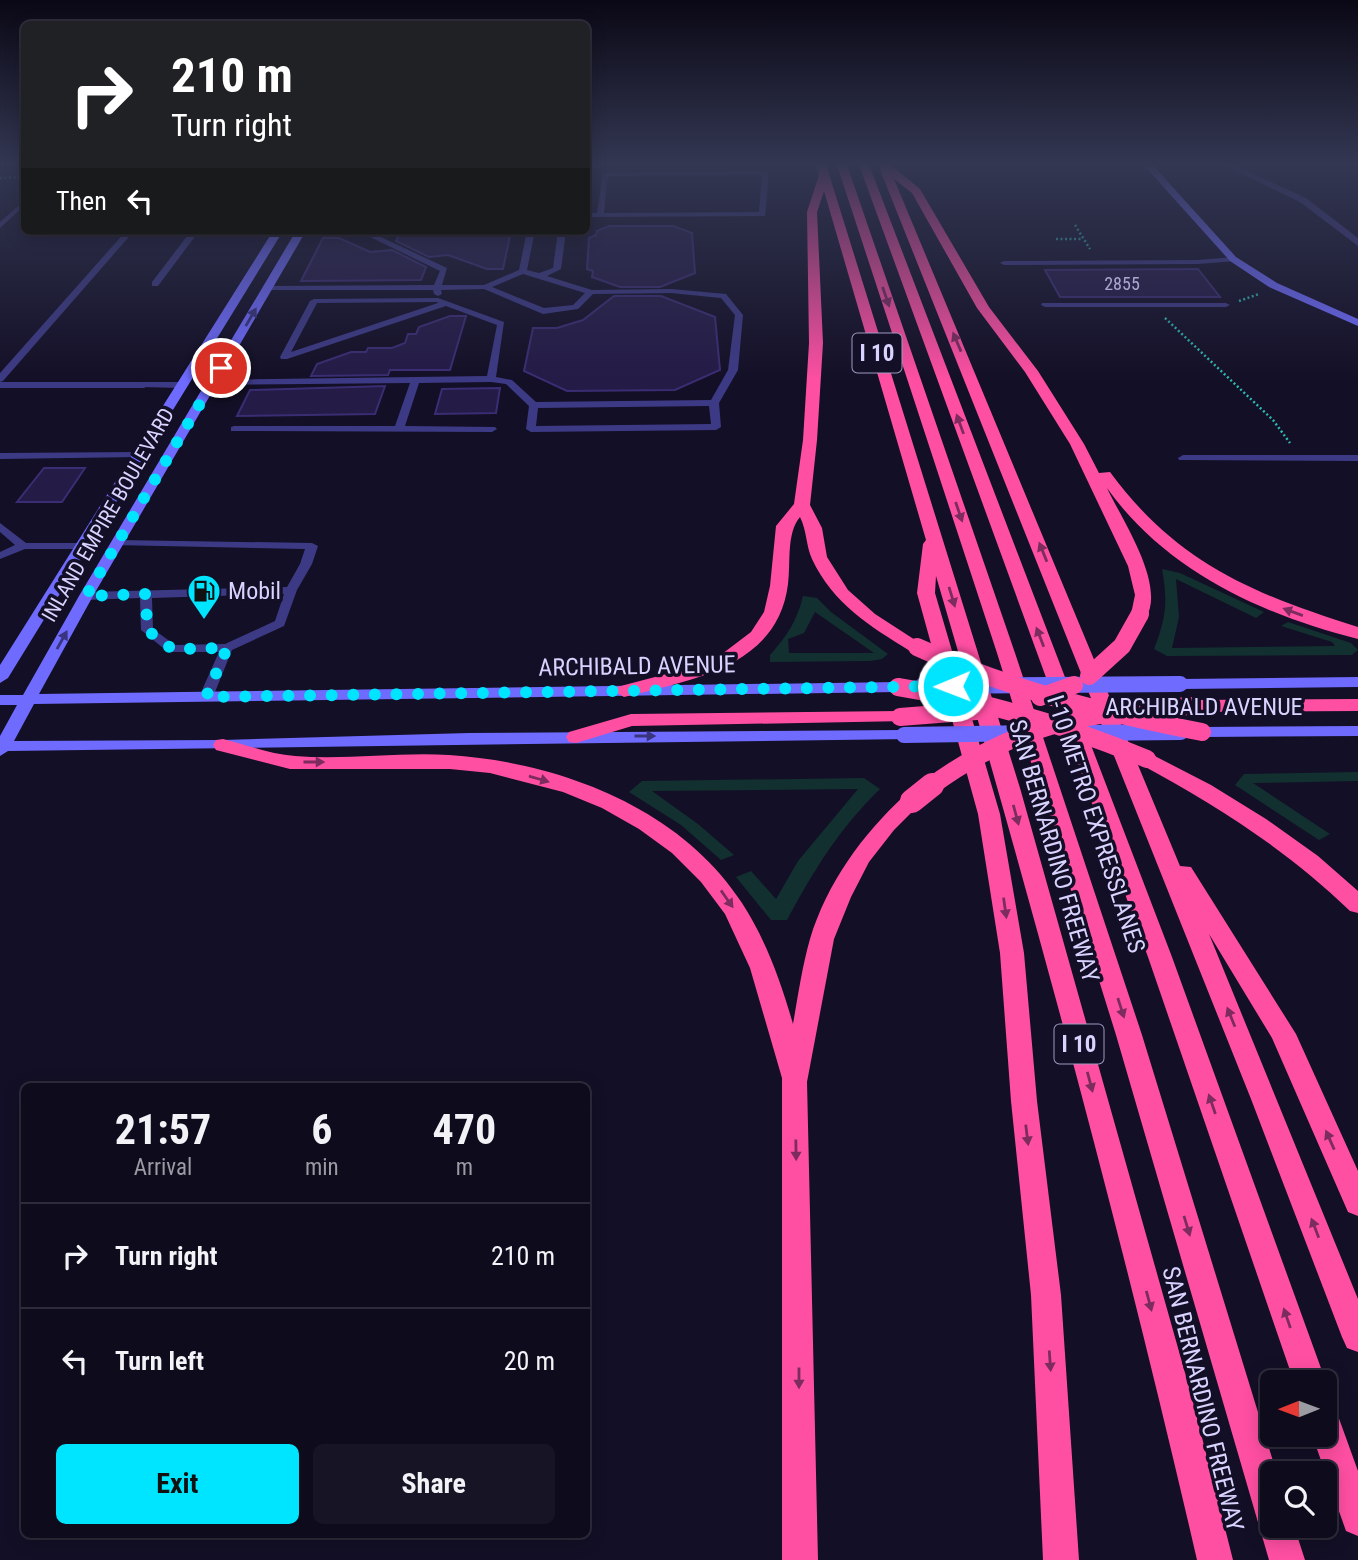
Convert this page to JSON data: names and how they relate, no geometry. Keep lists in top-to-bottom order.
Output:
{
  "streets": {
    "highway": ["I 10", "I-10 METRO EXPRESSLANES", "SAN BERNARDINO FREEWAY"],
    "main road": ["INLAND EMPIRE BOULEVARD", "ARCHIBALD AVENUE"]
  },
  "crossings": [
    ["INLAND EMPIRE BOULEVARD", "ARCHIBALD AVENUE"]
  ],
  "places": {
    "fuel station": ["Mobil"]
  },
  "house_numbers": ["2855"],
  "north": "left",
  "page": {
    "turn": ["210 m", "Turn right"],
    "then": "Then",
    "eta": [
      "21:57",
      "Arrival",
      "6",
      "min",
      "470",
      "m"
    ],
    "list": [
      {
        "name": "Turn right",
        "value": "210 m"
      },
      {
        "name": "Turn left",
        "value": "20 m"
      }
    ],
    "buttons": ["Exit", "Share"]
  }
}
